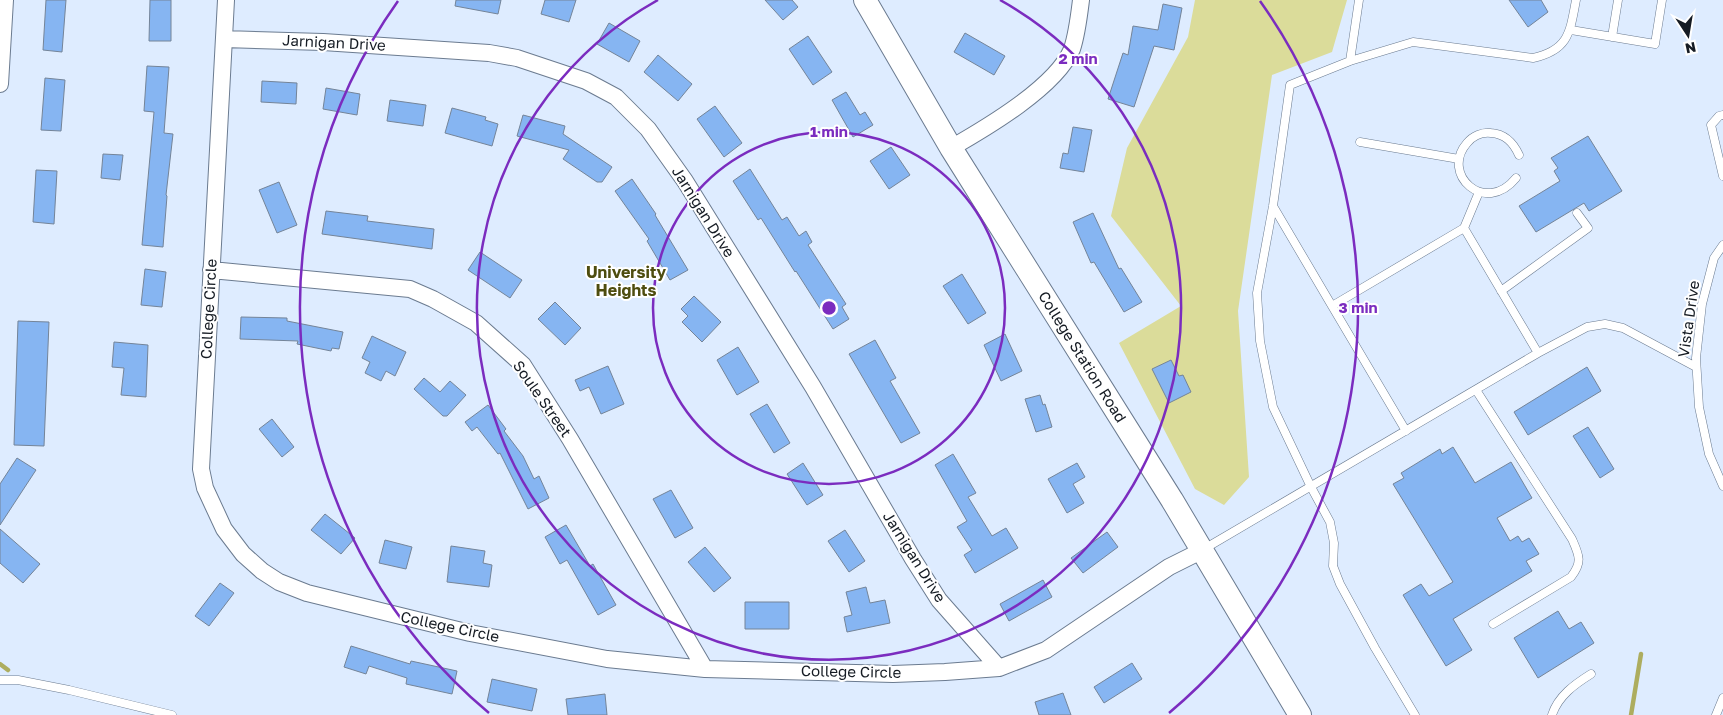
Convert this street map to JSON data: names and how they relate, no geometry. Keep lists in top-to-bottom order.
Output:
{
  "streets": {
    "main road": ["College Station Road"],
    "street": ["Jarnigan Drive", "College Circle", "Soule Street"],
    "lane": ["Vista Drive"]
  },
  "crossings": [
    ["Jarnigan Drive", "College Circle"],
    ["College Circle", "College Station Road"],
    ["College Circle", "Soule Street"]
  ],
  "districts": ["University Heights"],
  "north": "bottom",
  "rings": ["2 min", "1 min", "3 min"]
}
